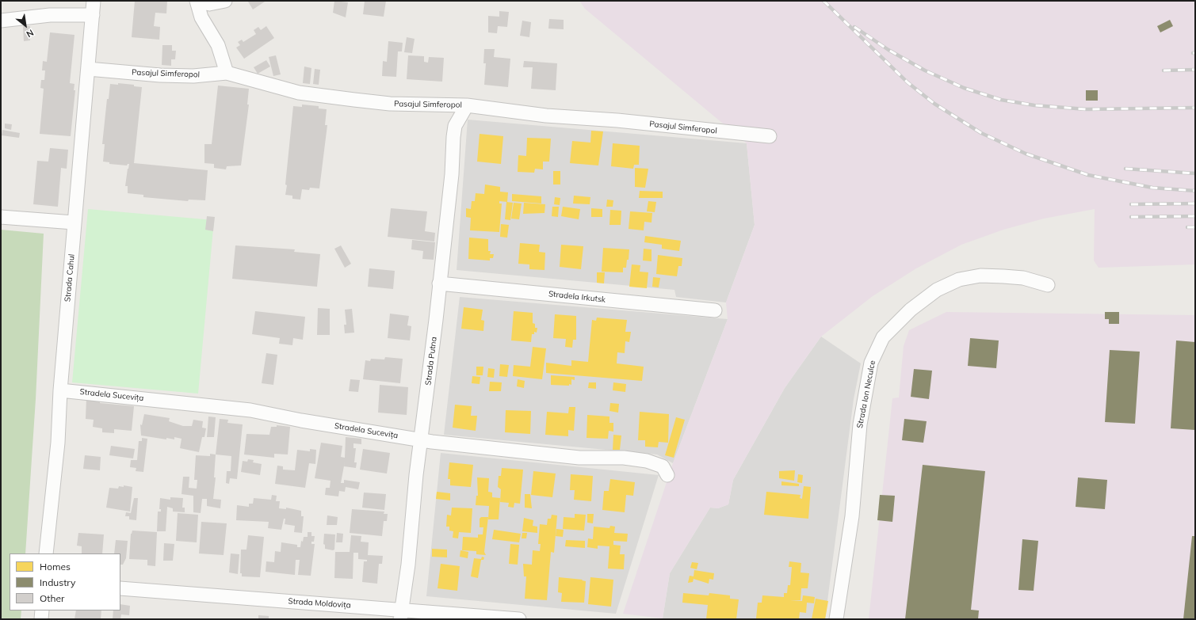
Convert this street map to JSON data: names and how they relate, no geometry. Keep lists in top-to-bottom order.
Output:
{
  "streets": {
    "street": [
      "Pasajul Simferopol",
      "Strada Cahul",
      "Stradela Irkutsk",
      "Strada Putna",
      "Strada Ion Neculce",
      "Stradela Sucevița",
      "Strada Moldovița"
    ]
  },
  "crossings": [
    ["Pasajul Simferopol", "Strada Cahul"],
    ["Pasajul Simferopol", "Strada Putna"],
    ["Strada Cahul", "Stradela Sucevița"],
    ["Stradela Irkutsk", "Strada Putna"],
    ["Strada Putna", "Stradela Sucevița"],
    ["Strada Putna", "Strada Moldovița"]
  ],
  "legend": ["Homes", "Industry", "Other"],
  "north": "bottom right"
}
